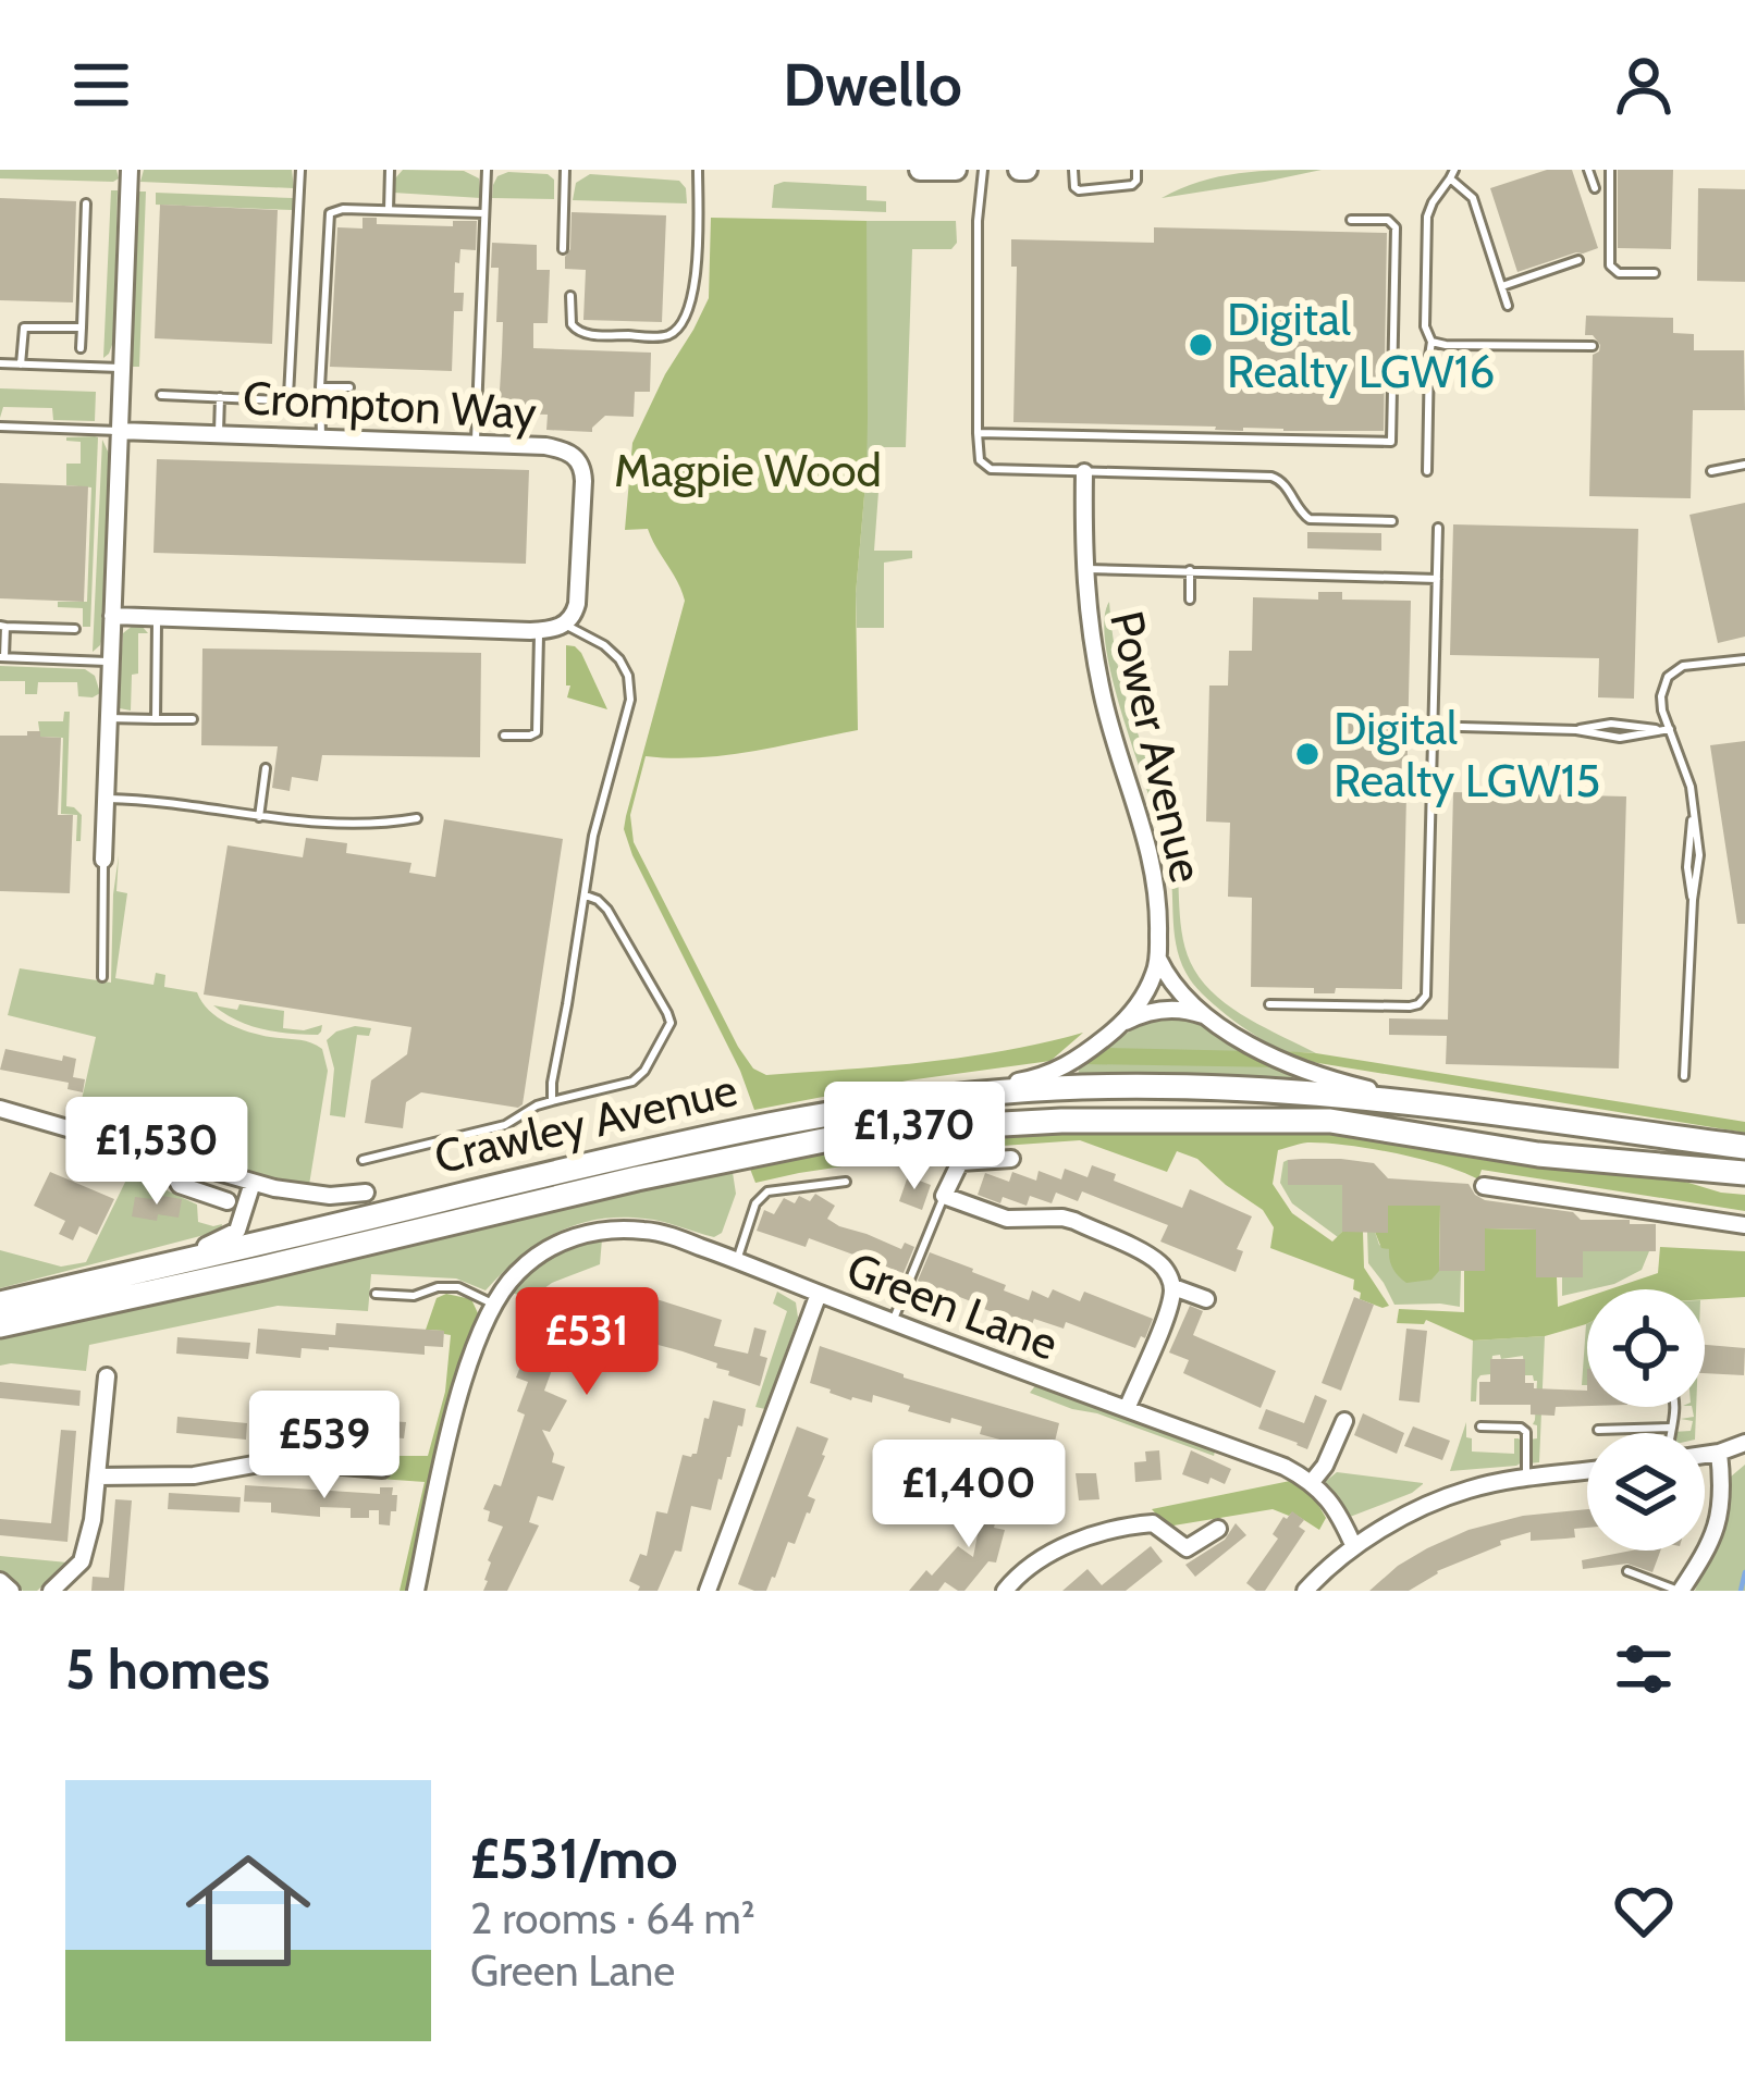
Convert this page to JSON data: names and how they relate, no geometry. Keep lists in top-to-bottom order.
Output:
{
  "streets": {
    "main road": ["Crawley Avenue"],
    "street": ["Crompton Way", "Power Avenue", "Green Lane"]
  },
  "parks": ["Magpie Wood"],
  "places": ["Digital Realty LGW16", "Digital Realty LGW15"],
  "page": {
    "header": "Dwello",
    "price": [
      "£1,370",
      "£1,530",
      "£531",
      "£539",
      "£1,400"
    ],
    "heading": "5 homes",
    "list": [
      {
        "name": "£531/mo",
        "note": "2 rooms · 64 m² · Green Lane"
      }
    ]
  }
}
